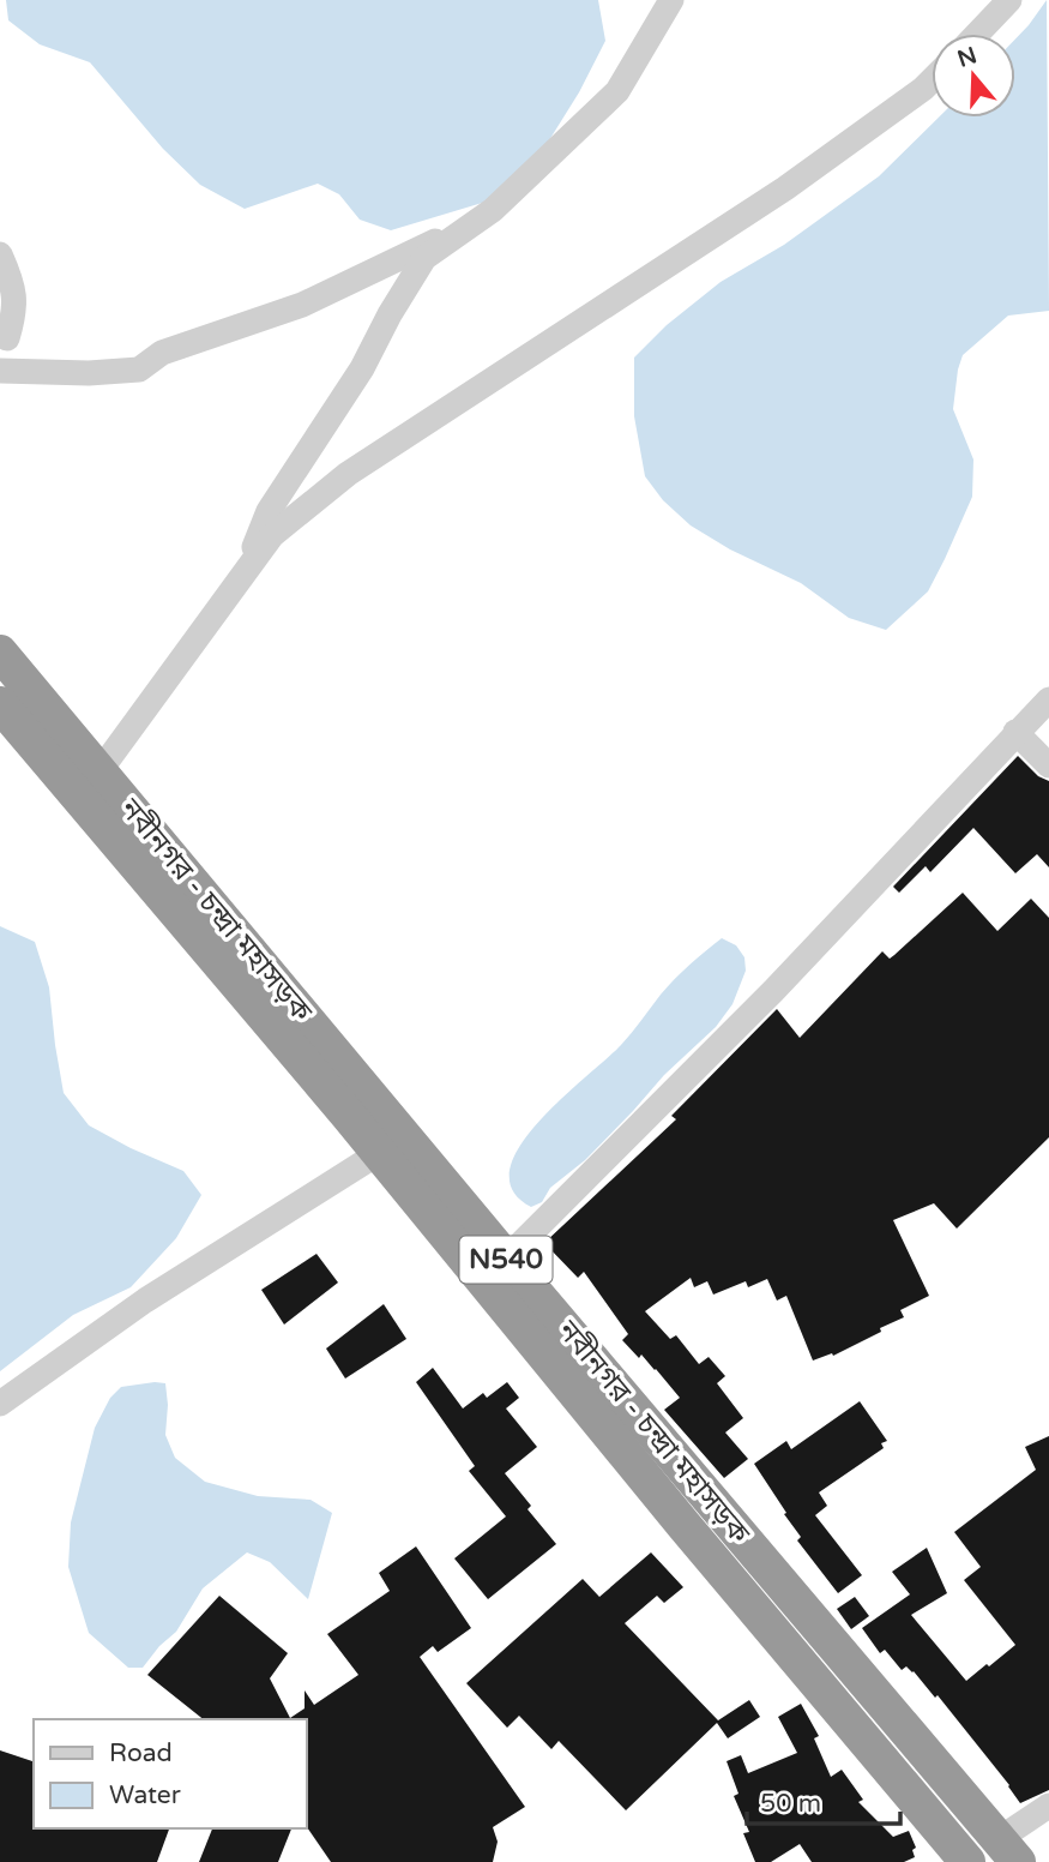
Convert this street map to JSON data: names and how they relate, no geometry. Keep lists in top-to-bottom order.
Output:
{
  "streets": {
    "highway": ["নবীনগর - চন্দ্রা মহাসড়ক", "N540"]
  },
  "legend": ["Road", "Water"],
  "scale_bar": "50 m",
  "north": "top"
}
